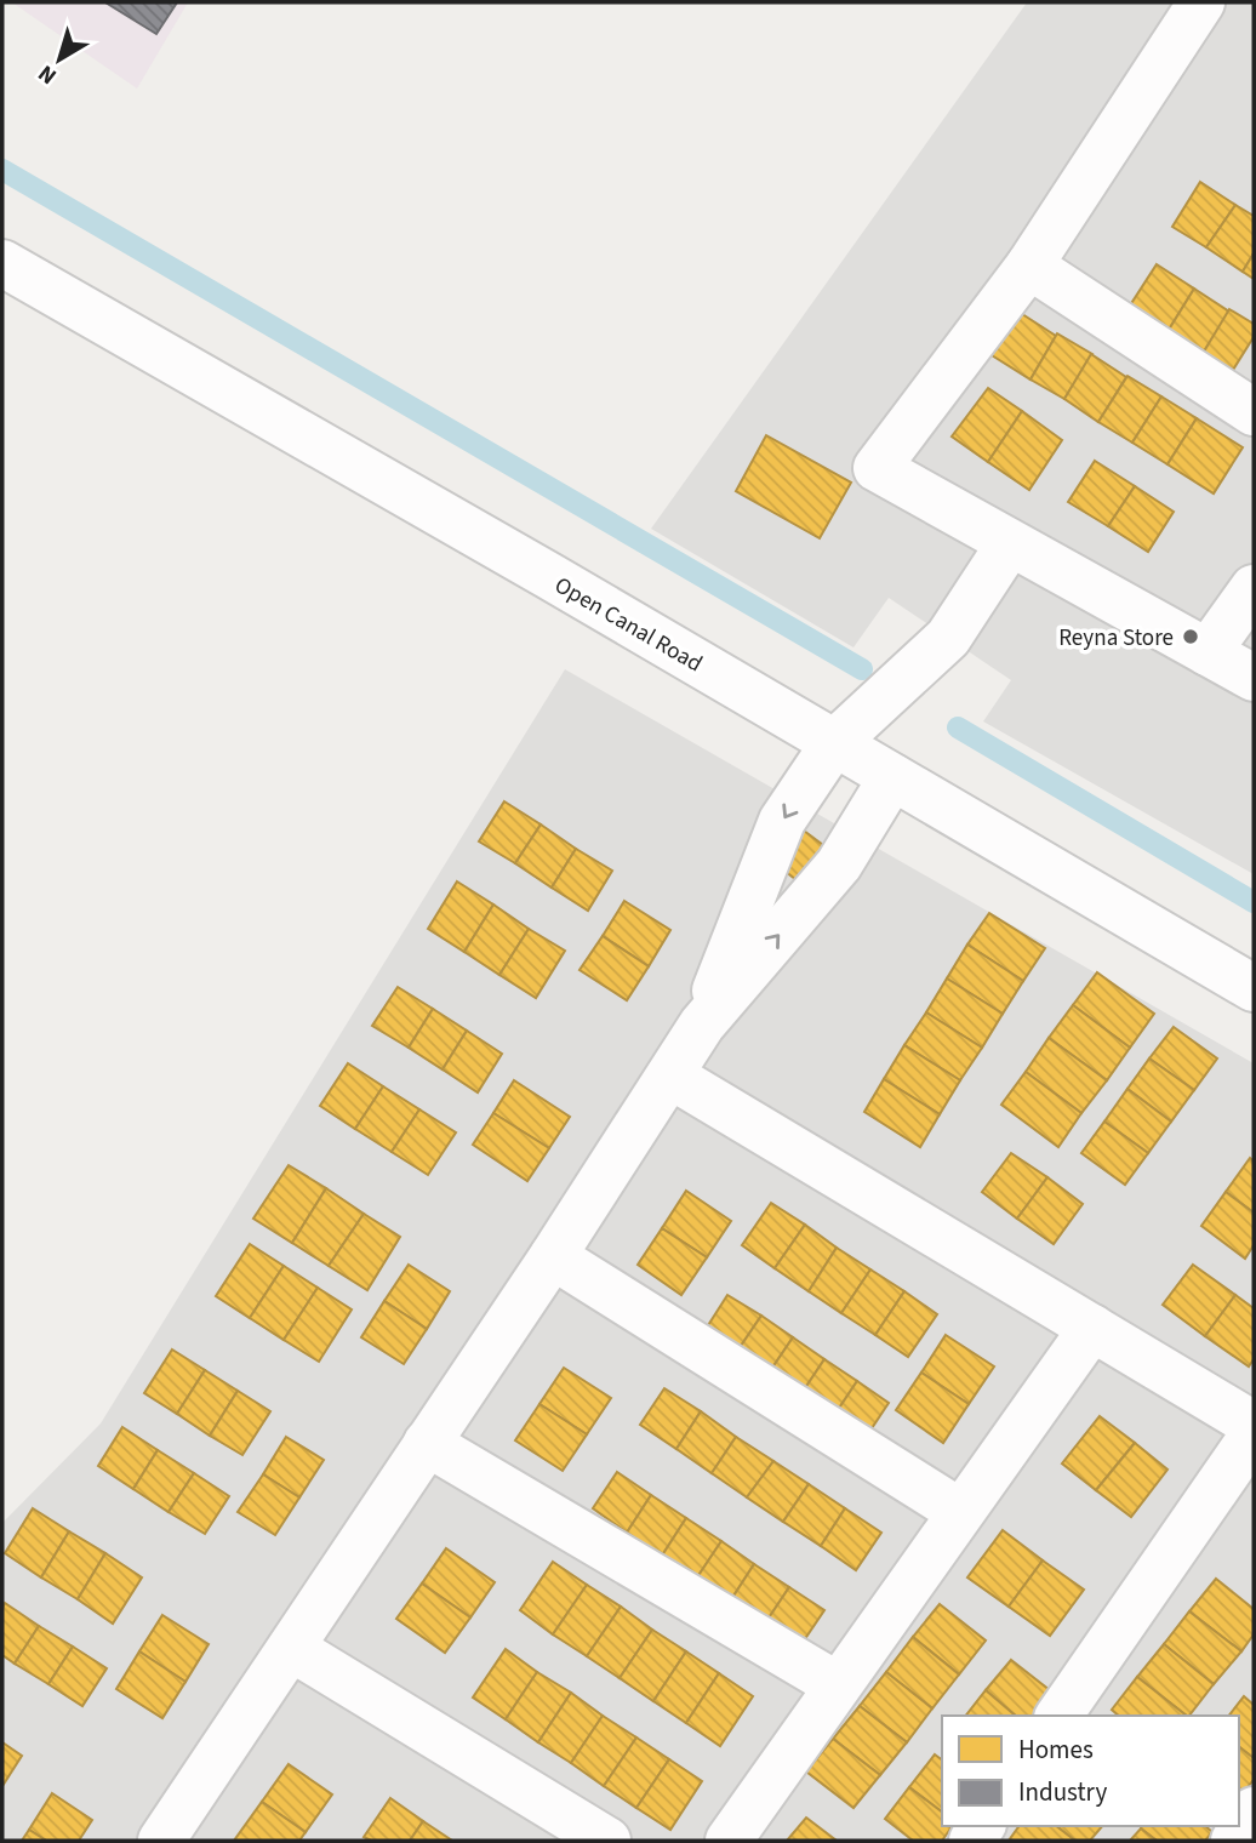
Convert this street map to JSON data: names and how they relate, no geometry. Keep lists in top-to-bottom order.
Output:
{
  "streets": {
    "street": ["Open Canal Road"]
  },
  "places": ["Reyna Store"],
  "legend": ["Homes", "Industry"],
  "north": "bottom left"
}
